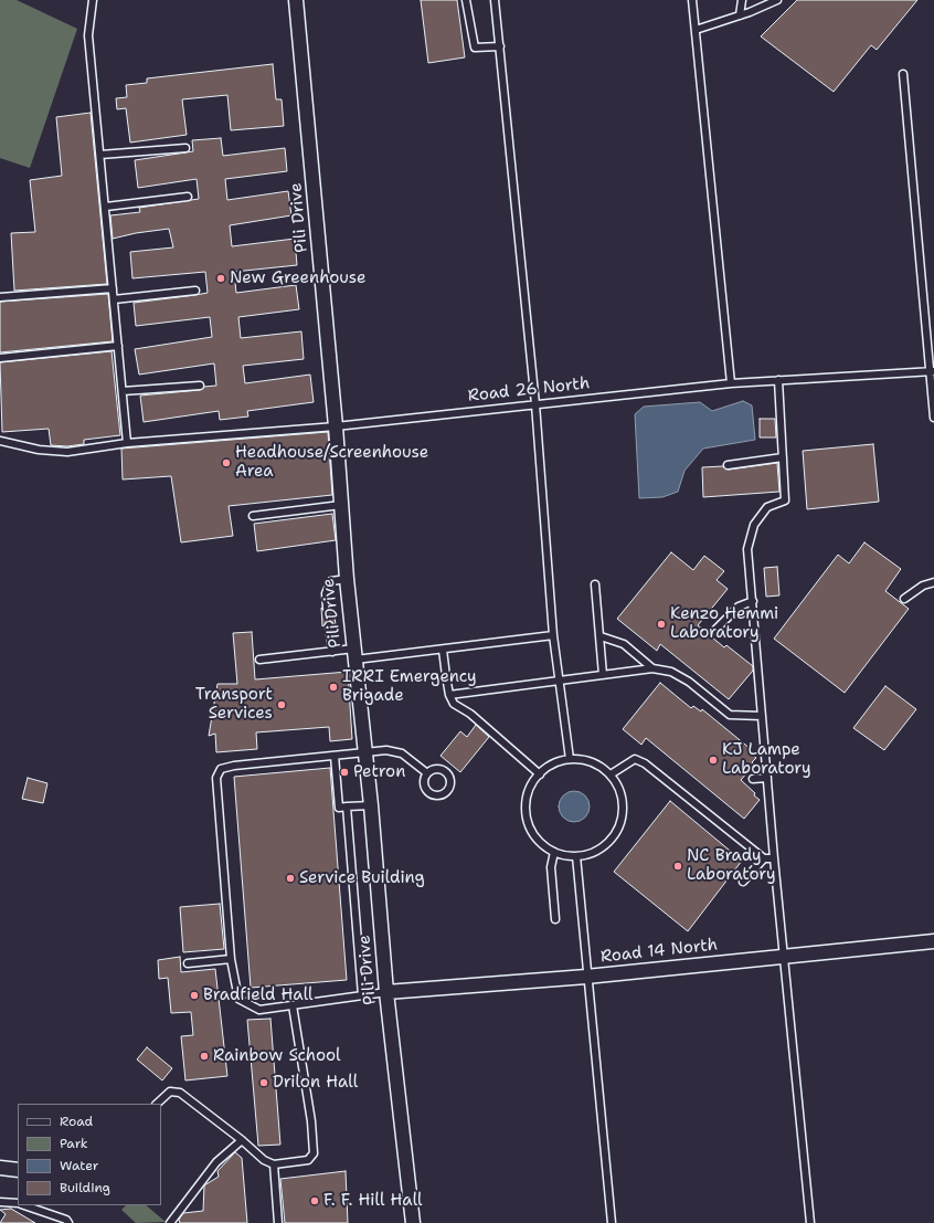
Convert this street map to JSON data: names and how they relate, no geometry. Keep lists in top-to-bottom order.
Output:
{
  "streets": {
    "street": ["Pili Drive", "Road 14 North"],
    "lane": ["Road 26 North"]
  },
  "crossings": [
    ["Pili Drive", "Road 26 North"],
    ["Pili Drive", "Road 14 North"]
  ],
  "places": [
    "New Greenhouse",
    "Headhouse/Screenhouse Area",
    "Kenzo Hemmi Laboratory",
    "IRRI Emergency Brigade",
    "Transport Services",
    "KJ Lampe Laboratory",
    "Petron",
    "NC Brady Laboratory",
    "Service Building",
    "Bradfield Hall",
    "Rainbow School",
    "Drilon Hall",
    "F. F. Hill Hall"
  ],
  "legend": [
    "Road",
    "Park",
    "Water",
    "Building"
  ]
}
